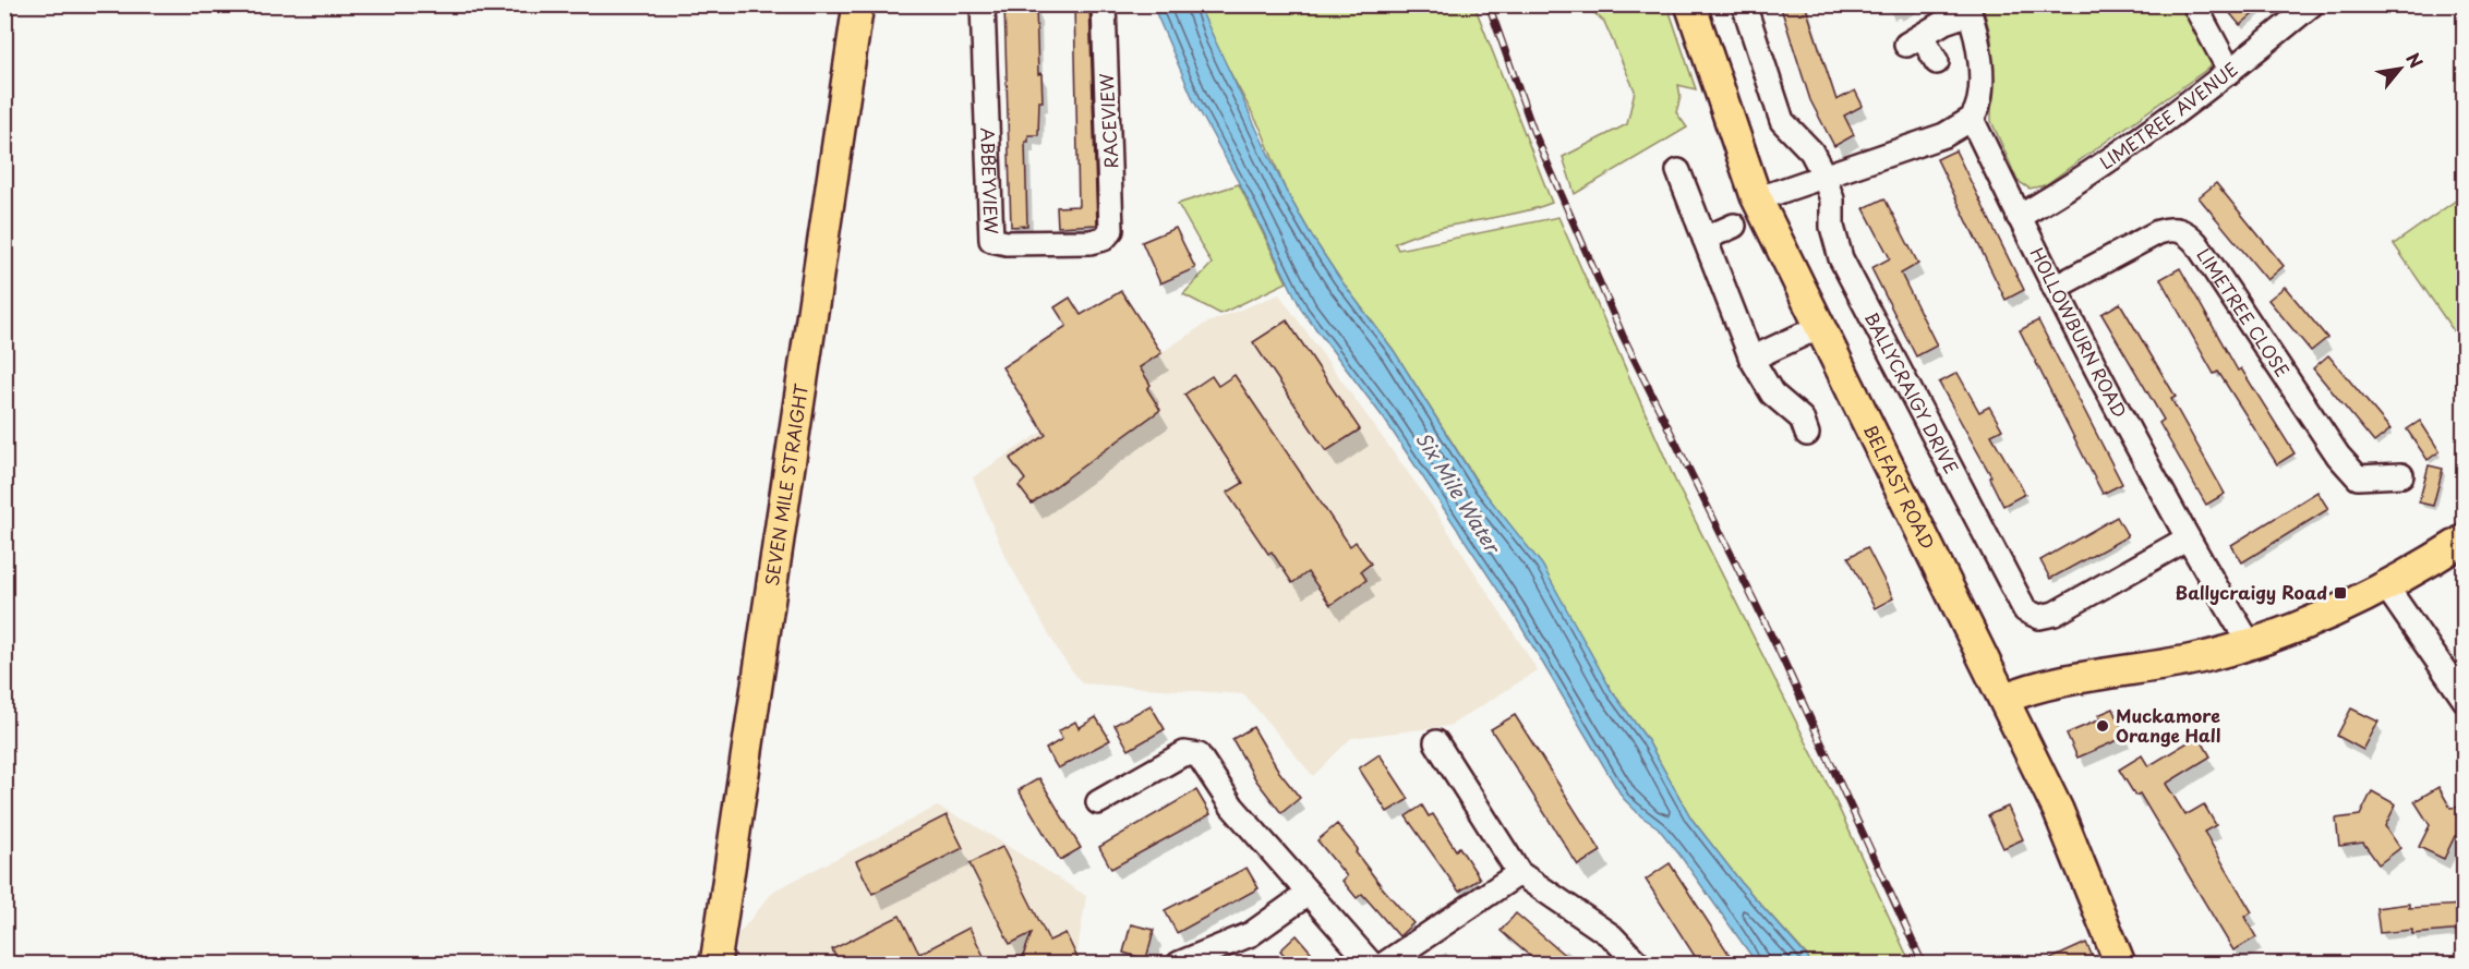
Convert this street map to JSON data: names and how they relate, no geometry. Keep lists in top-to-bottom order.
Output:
{
  "streets": {
    "main road": ["SEVEN MILE STRAIGHT", "BELFAST ROAD"],
    "street": [
      "LIMETREE AVENUE",
      "RACEVIEW",
      "ABBEYVIEW",
      "LIMETREE CLOSE",
      "HOLLOWBURN ROAD",
      "BALLYCRAIGY DRIVE"
    ]
  },
  "crossings": [
    ["LIMETREE AVENUE", "HOLLOWBURN ROAD"],
    ["RACEVIEW", "ABBEYVIEW"],
    ["LIMETREE CLOSE", "HOLLOWBURN ROAD"],
    ["HOLLOWBURN ROAD", "BALLYCRAIGY DRIVE"]
  ],
  "water": ["Six Mile Water"],
  "places": {
    "transit": ["Ballycraigy Road"],
    "other": ["Muckamore Orange Hall"]
  },
  "north": "top right"
}
